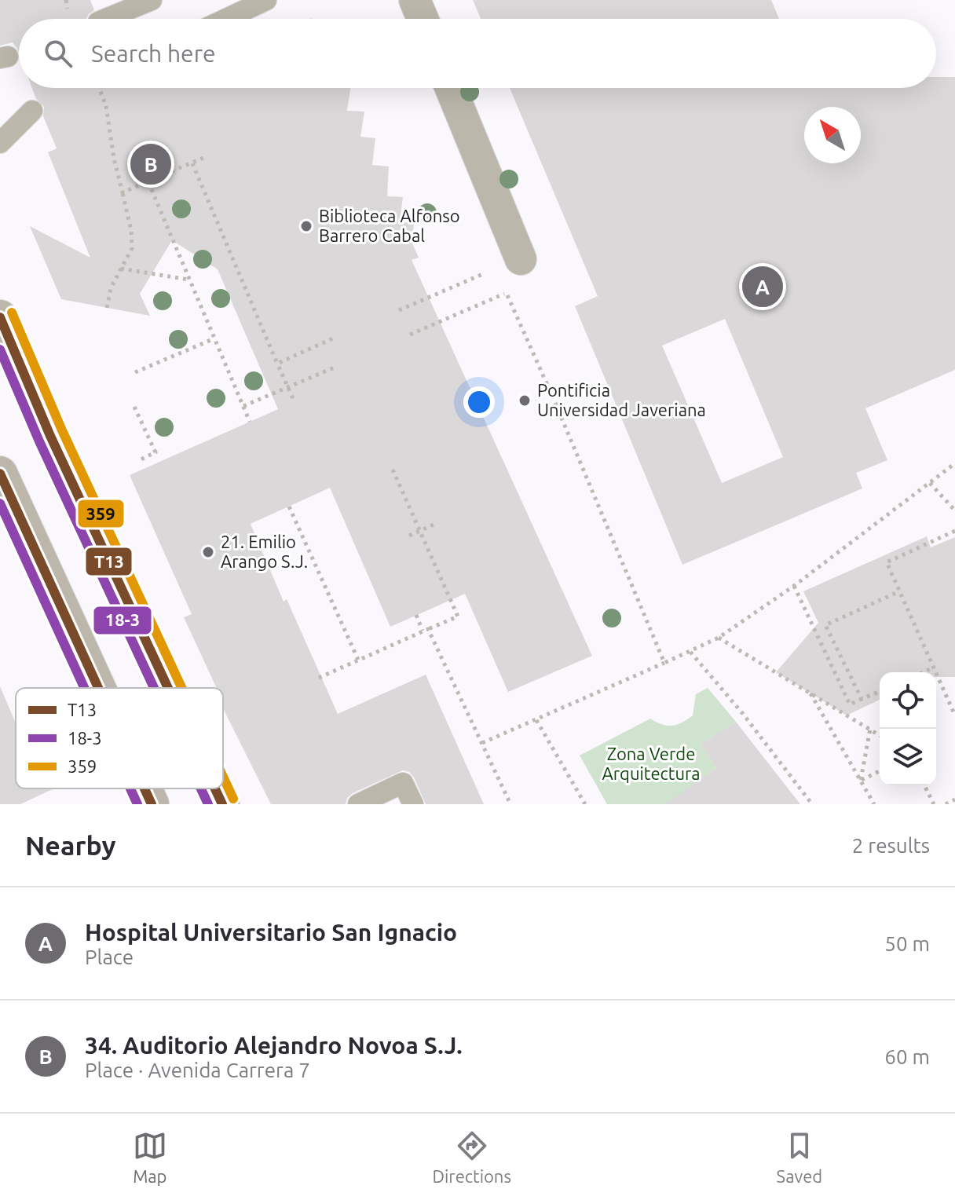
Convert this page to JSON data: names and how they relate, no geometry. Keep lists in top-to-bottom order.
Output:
{
  "parks": ["Zona Verde Arquitectura"],
  "places": ["Biblioteca Alfonso Barrero Cabal", "Pontificia Universidad Javeriana", "21. Emilio Arango S.J."],
  "lines": ["transit line 359", "transit line T13", "transit line 18-3"],
  "legend": ["T13", "18-3", "359"],
  "north": "top left",
  "page": {
    "search": "Search here",
    "pins": ["B", "A"],
    "heading": ["Nearby", "2 results"],
    "list": [
      {
        "mark": "A",
        "name": "Hospital Universitario San Ignacio",
        "note": "Place",
        "value": "50 m"
      },
      {
        "mark": "B",
        "name": "34. Auditorio Alejandro Novoa S.J.",
        "note": "Place · Avenida Carrera 7",
        "value": "60 m"
      }
    ],
    "nav": ["Map", "Directions", "Saved"]
  }
}
